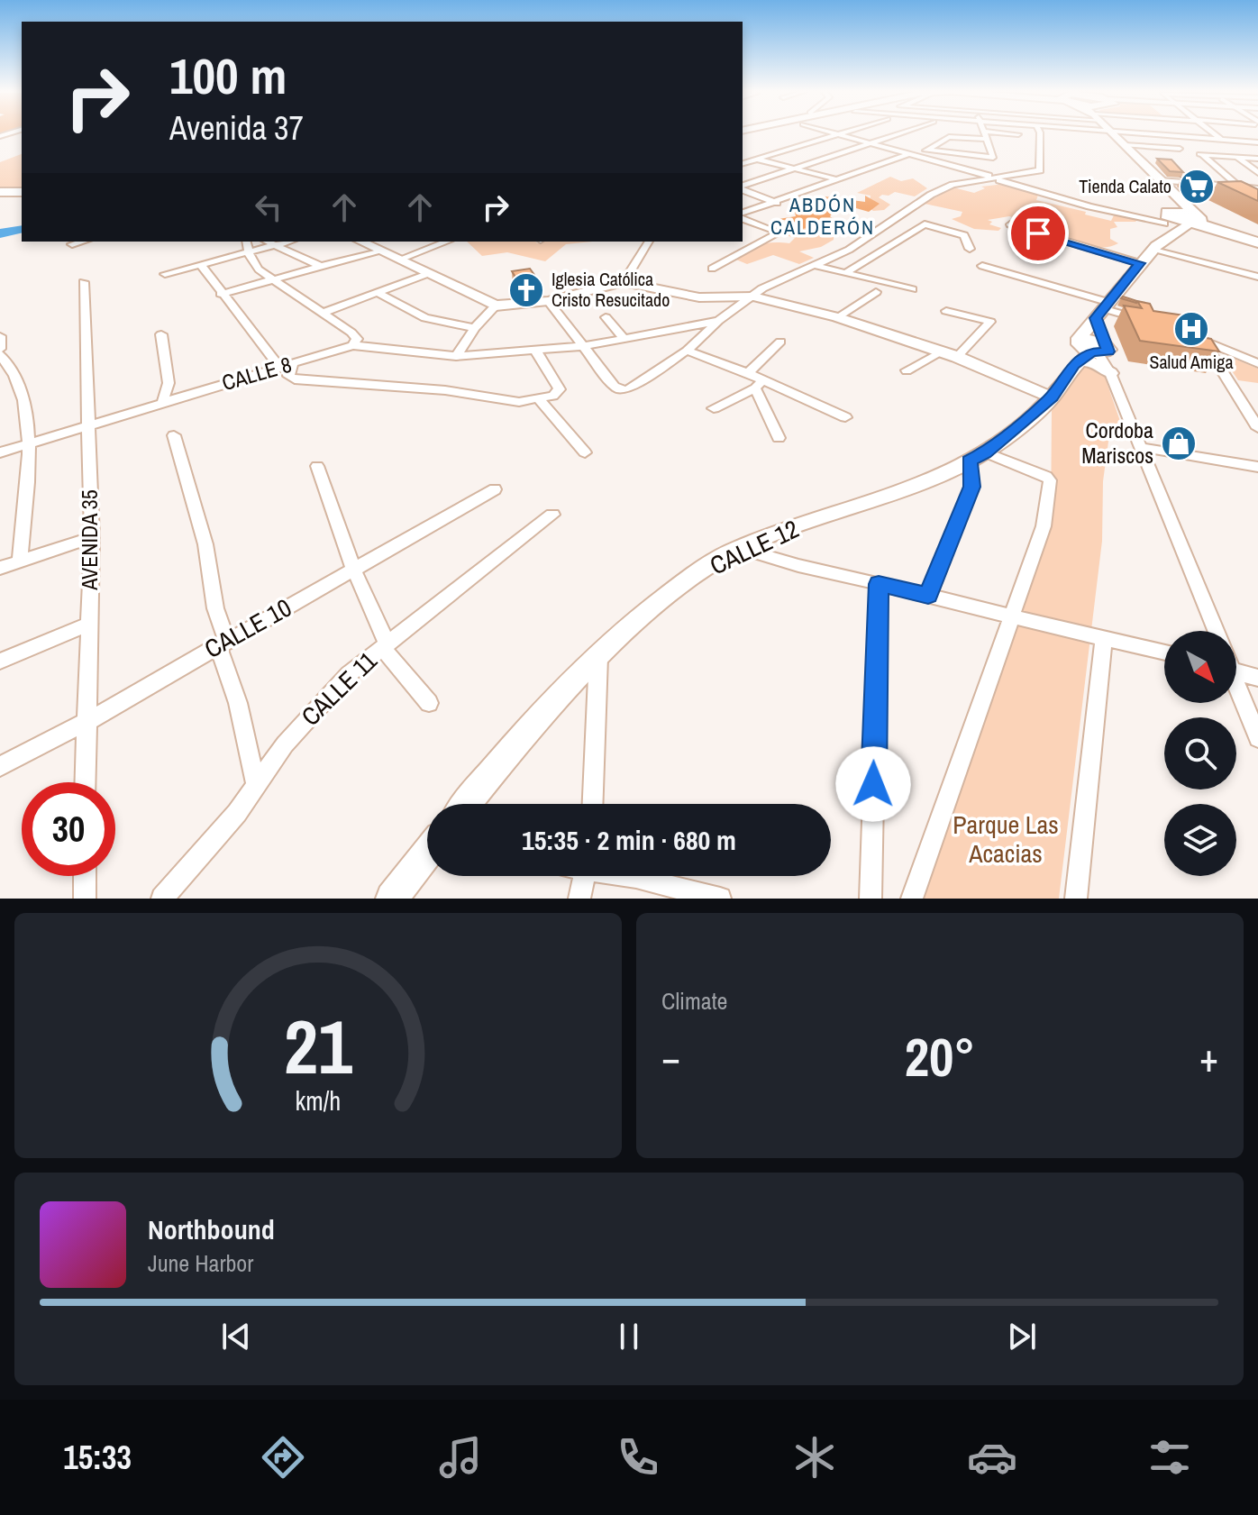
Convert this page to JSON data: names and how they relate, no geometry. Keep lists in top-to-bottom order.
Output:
{
  "streets": {
    "main road": ["CALLE 12"],
    "street": [
      "CALLE 8",
      "AVENIDA 35",
      "CALLE 10",
      "CALLE 11"
    ]
  },
  "crossings": [
    ["CALLE 8", "AVENIDA 35"],
    ["AVENIDA 35", "CALLE 10"]
  ],
  "districts": ["ABDÓN CALDERÓN"],
  "parks": ["Parque Las Acacias"],
  "places": {
    "supermarket": ["Tienda Calato"],
    "church": ["Iglesia Católica Cristo Resucitado"],
    "hospital": ["Salud Amiga"],
    "shop": ["Cordoba Mariscos"]
  },
  "north": "bottom right",
  "page": {
    "turn": ["100 m", "Avenida 37"],
    "limit": "30",
    "trip": "15:35 · 2 min · 680 m",
    "tile": "Climate",
    "heat": ["−", "20°", "+"],
    "song": ["Northbound", "June Harbor"],
    "tabs": "15:33",
    "gauge": ["21", "km/h"]
  }
}
